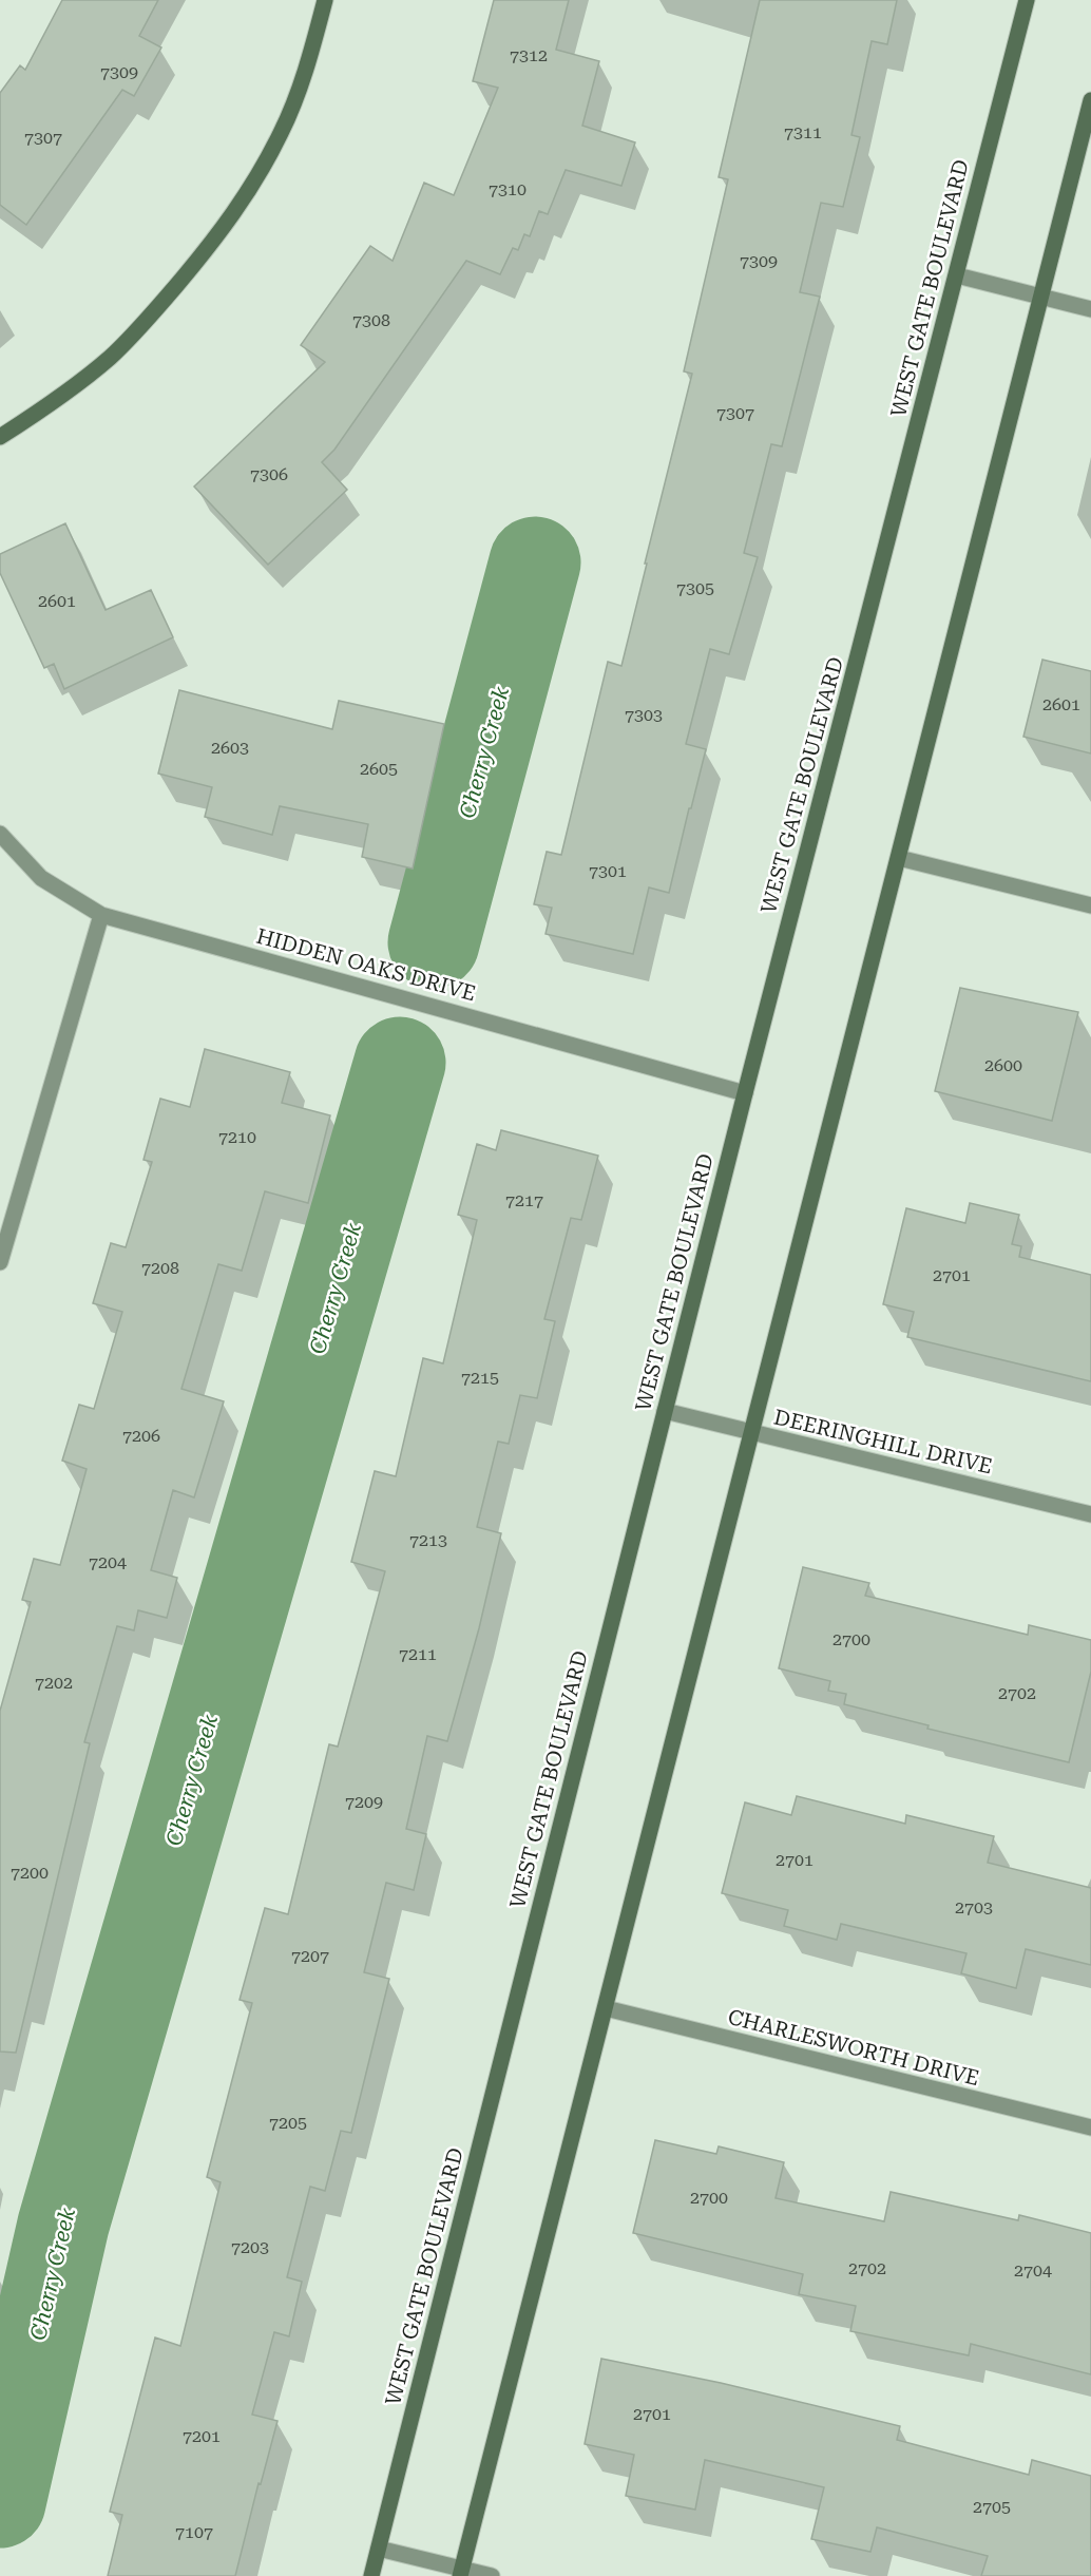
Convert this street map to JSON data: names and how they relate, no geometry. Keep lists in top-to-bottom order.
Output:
{
  "streets": {
    "main road": ["WEST GATE BOULEVARD"],
    "street": ["HIDDEN OAKS DRIVE", "DEERINGHILL DRIVE", "CHARLESWORTH DRIVE"]
  },
  "crossings": [
    ["WEST GATE BOULEVARD", "HIDDEN OAKS DRIVE"],
    ["WEST GATE BOULEVARD", "DEERINGHILL DRIVE"]
  ],
  "water": ["Cherry Creek"],
  "house_numbers": [
    "7312",
    "7309",
    "7311",
    "7307",
    "7310",
    "7309",
    "7308",
    "7307",
    "7306",
    "7305",
    "2601",
    "2601",
    "7303",
    "2603",
    "2605",
    "7301",
    "2600",
    "7210",
    "7217",
    "7208",
    "2701",
    "7215",
    "7206",
    "7213",
    "7204",
    "2700",
    "7211",
    "7202",
    "2702",
    "7209",
    "2701",
    "7200",
    "2703",
    "7207",
    "7205",
    "2700",
    "7203",
    "2702",
    "2704",
    "2701",
    "7201",
    "2705",
    "7107"
  ]
}
